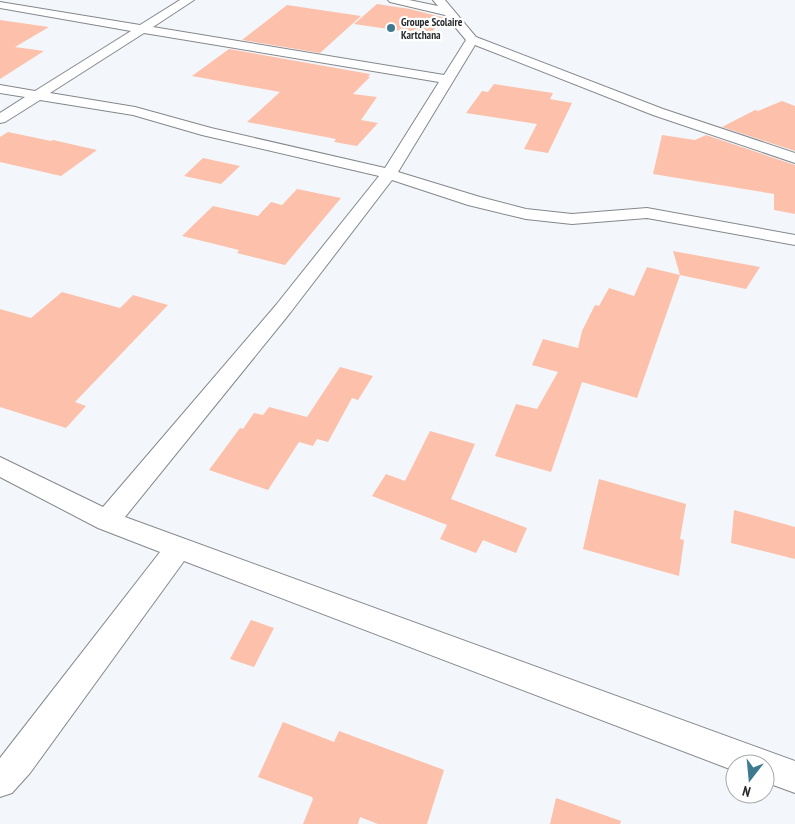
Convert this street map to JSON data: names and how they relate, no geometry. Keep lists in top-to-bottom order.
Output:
{
  "places": ["Groupe Scolaire Kartchana"],
  "north": "bottom"
}
